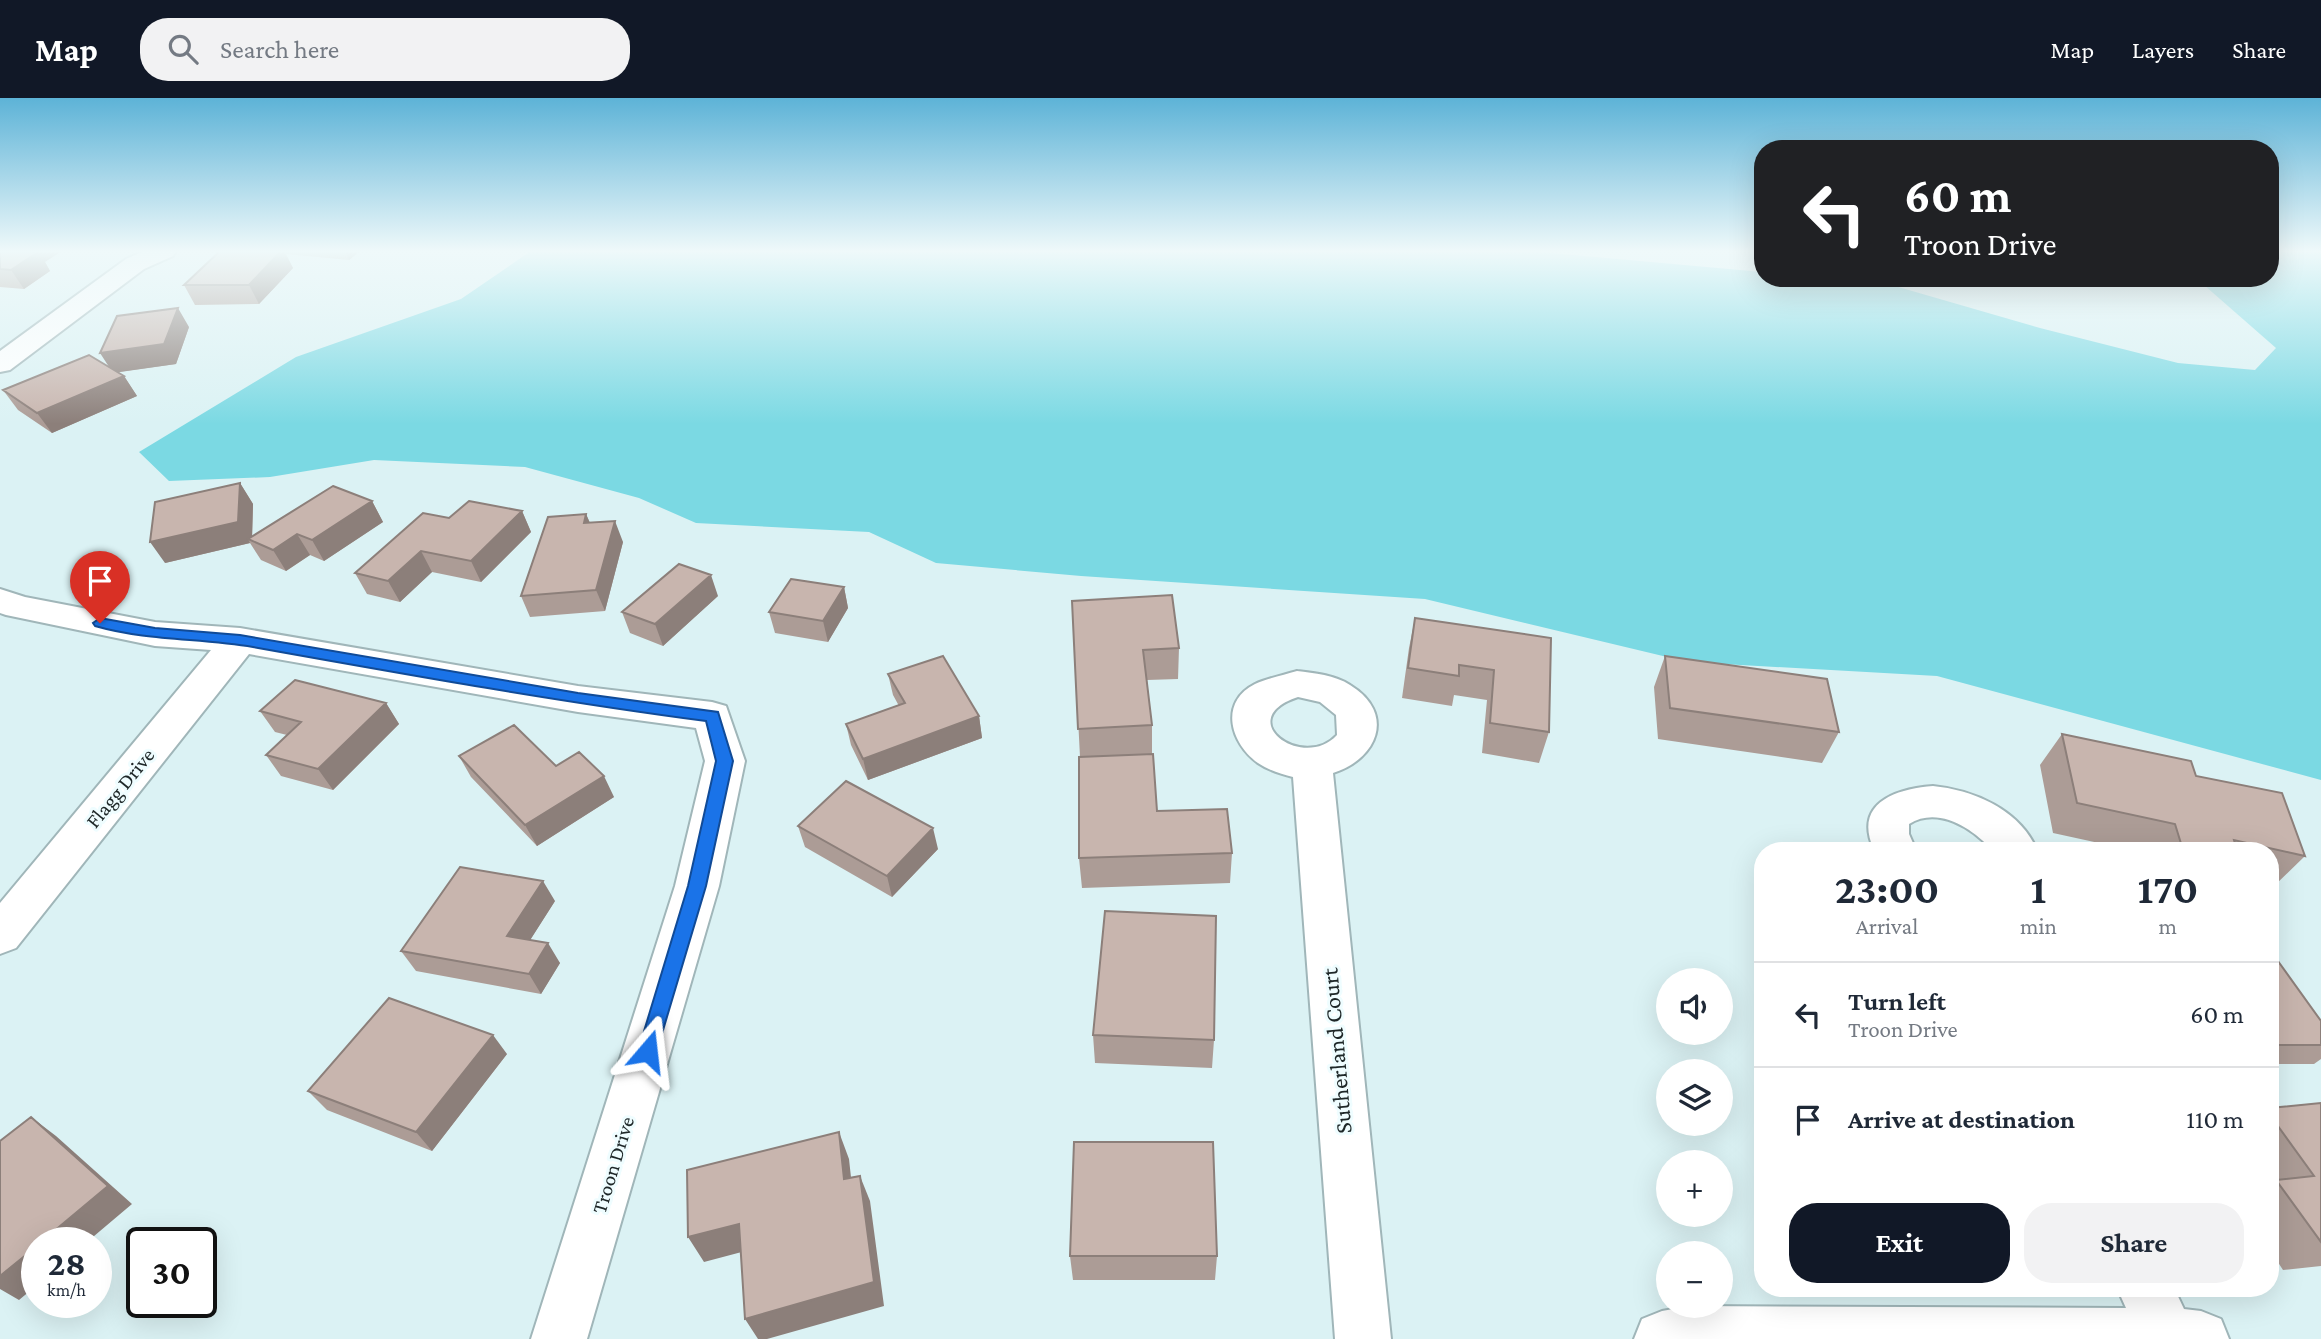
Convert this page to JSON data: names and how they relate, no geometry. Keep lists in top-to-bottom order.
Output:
{
  "streets": {
    "street": ["Flagg Drive", "Sutherland Court", "Troon Drive"]
  },
  "crossings": [
    ["Flagg Drive", "Troon Drive"]
  ],
  "page": {
    "header": "Map",
    "search": "Search here",
    "nav": ["Map", "Layers", "Share"],
    "turn": ["60 m", "Troon Drive"],
    "eta": [
      "23:00",
      "Arrival",
      "1",
      "min",
      "170",
      "m"
    ],
    "list": [
      {
        "name": "Turn left",
        "note": "Troon Drive",
        "value": "60 m"
      },
      {
        "name": "Arrive at destination",
        "value": "110 m"
      }
    ],
    "map_buttons": ["+", "−"],
    "buttons": ["Exit", "Share"],
    "speed": "28 km/h",
    "limit": "30"
  }
}
